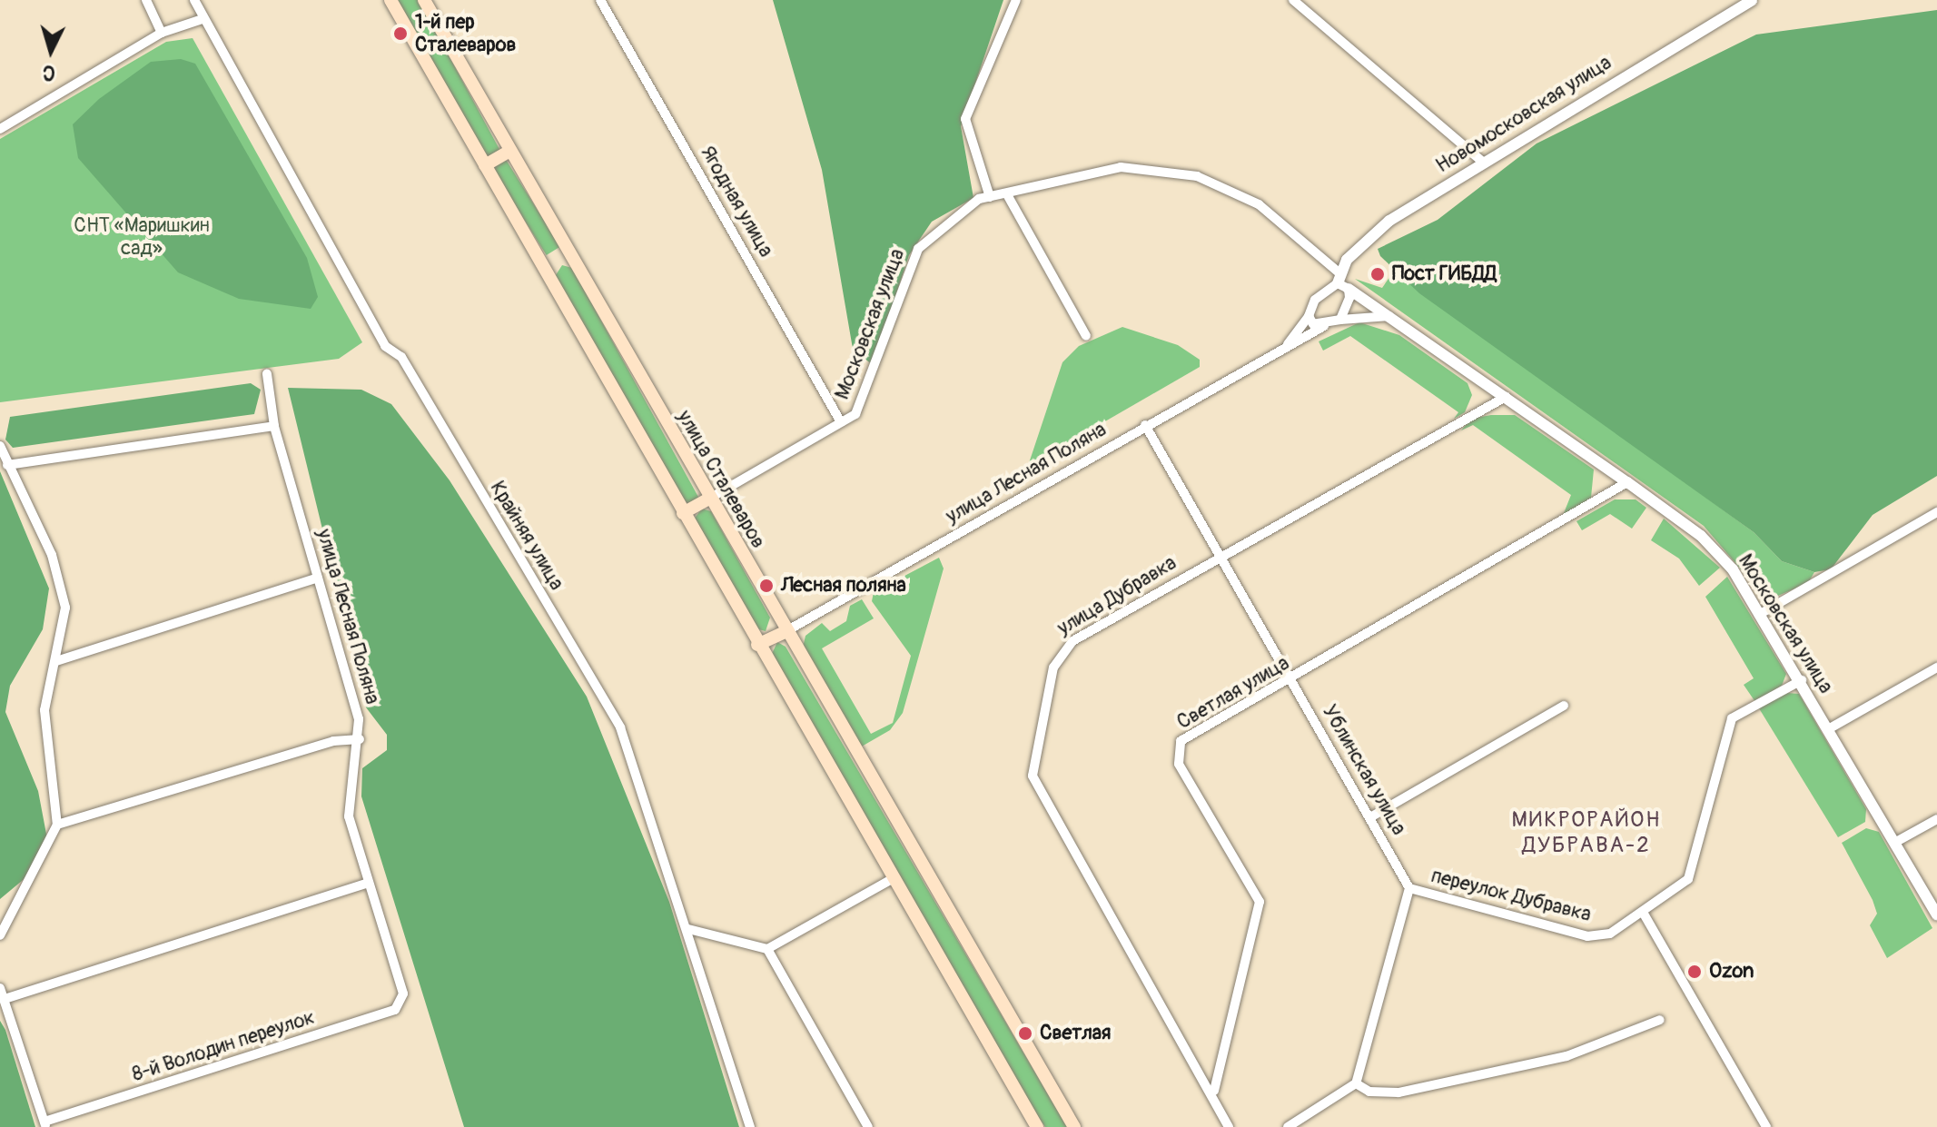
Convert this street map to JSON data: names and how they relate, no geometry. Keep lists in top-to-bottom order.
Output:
{
  "streets": {
    "main road": ["улица Сталеваров"],
    "street": [
      "Новомосковская улица",
      "Ягодная улица",
      "Московская улица",
      "улица Лесная Поляна",
      "Крайняя улица",
      "улица Дубравка",
      "Светлая улица",
      "Ублинская улица",
      "переулок Дубравка",
      "8-й Володин переулок"
    ]
  },
  "crossings": [
    ["Новомосковская улица", "Московская улица"],
    ["Новомосковская улица", "улица Лесная Поляна"],
    ["Ягодная улица", "Московская улица"],
    ["Московская улица", "улица Лесная Поляна"],
    ["Московская улица", "улица Сталеваров"],
    ["Московская улица", "улица Дубравка"],
    ["Московская улица", "Светлая улица"],
    ["Московская улица", "переулок Дубравка"],
    ["улица Лесная Поляна", "улица Сталеваров"],
    ["улица Лесная Поляна", "Ублинская улица"],
    ["улица Лесная Поляна", "8-й Володин переулок"],
    ["улица Дубравка", "Светлая улица"],
    ["улица Дубравка", "Ублинская улица"],
    ["Светлая улица", "Ублинская улица"],
    ["Ублинская улица", "переулок Дубравка"]
  ],
  "districts": ["МИКРОРАЙОН ДУБРАВА-2"],
  "parks": ["СНТ «Маришкин сад»"],
  "places": [
    "1-й пер Сталеваров",
    "Пост ГИБДД",
    "Лесная поляна",
    "Ozon",
    "Светлая"
  ],
  "north": "bottom"
}
